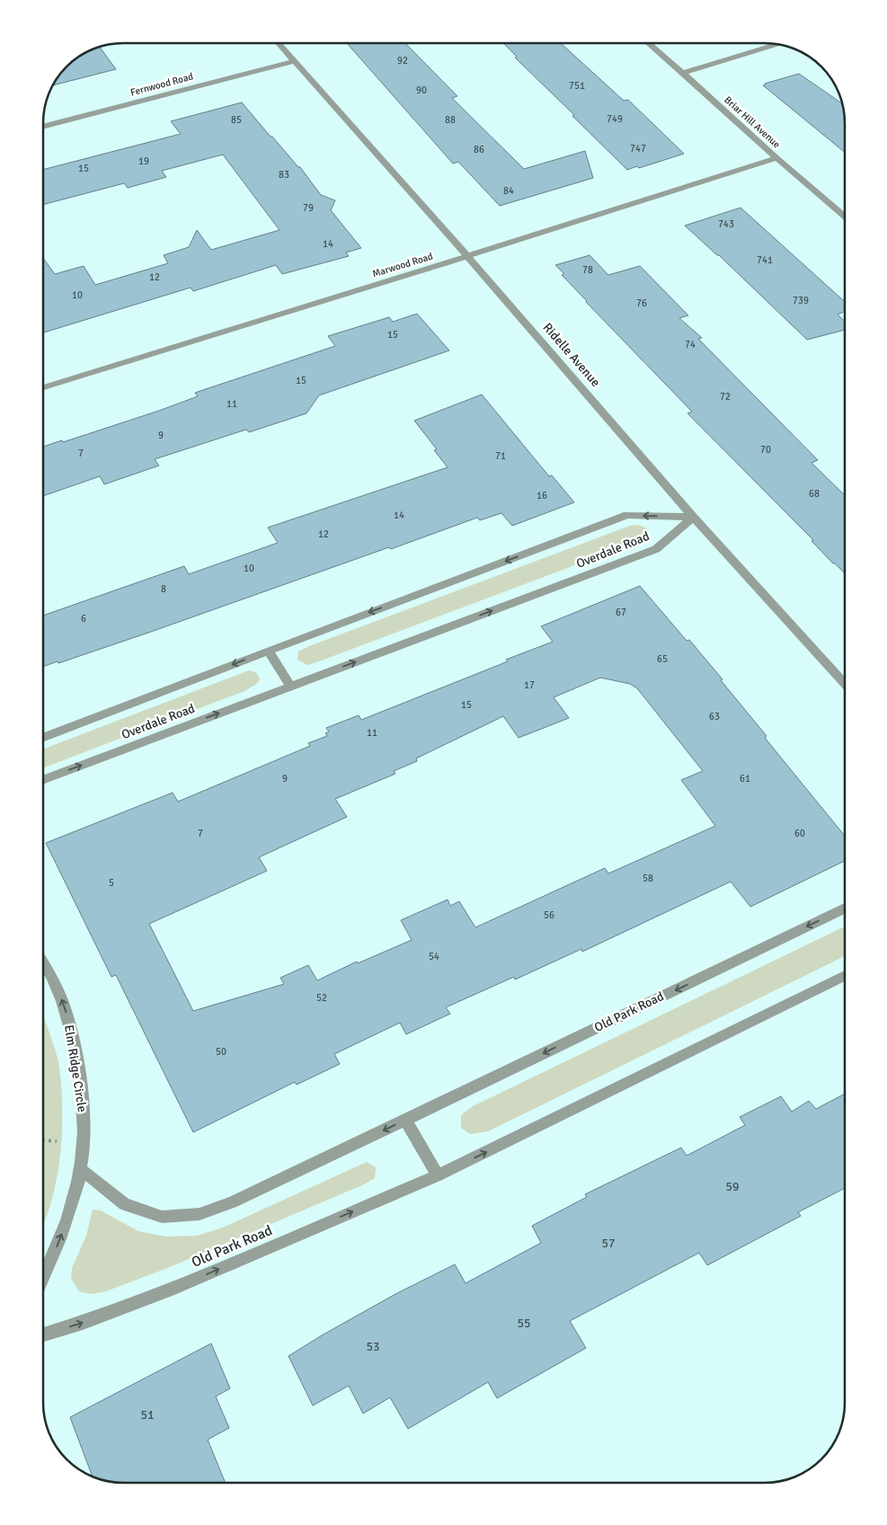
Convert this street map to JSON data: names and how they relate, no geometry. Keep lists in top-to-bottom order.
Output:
{
  "streets": {
    "street": [
      "Fernwood Road",
      "Briar Hill Avenue",
      "Marwood Road",
      "Ridelle Avenue",
      "Overdale Road",
      "Old Park Road",
      "Elm Ridge Circle"
    ]
  },
  "crossings": [
    ["Fernwood Road", "Ridelle Avenue"],
    ["Briar Hill Avenue", "Marwood Road"],
    ["Marwood Road", "Ridelle Avenue"],
    ["Ridelle Avenue", "Overdale Road"],
    ["Old Park Road", "Elm Ridge Circle"]
  ],
  "one_way": ["Elm Ridge Circle"],
  "house_numbers": [
    "92",
    "751",
    "90",
    "749",
    "85",
    "88",
    "747",
    "86",
    "19",
    "15",
    "83",
    "84",
    "79",
    "743",
    "14",
    "741",
    "78",
    "12",
    "10",
    "739",
    "76",
    "15",
    "74",
    "15",
    "72",
    "11",
    "9",
    "70",
    "7",
    "71",
    "68",
    "16",
    "14",
    "12",
    "10",
    "8",
    "67",
    "6",
    "65",
    "17",
    "15",
    "63",
    "11",
    "9",
    "61",
    "7",
    "60",
    "58",
    "5",
    "56",
    "54",
    "52",
    "50",
    "59",
    "57",
    "55",
    "53",
    "51"
  ]
}
